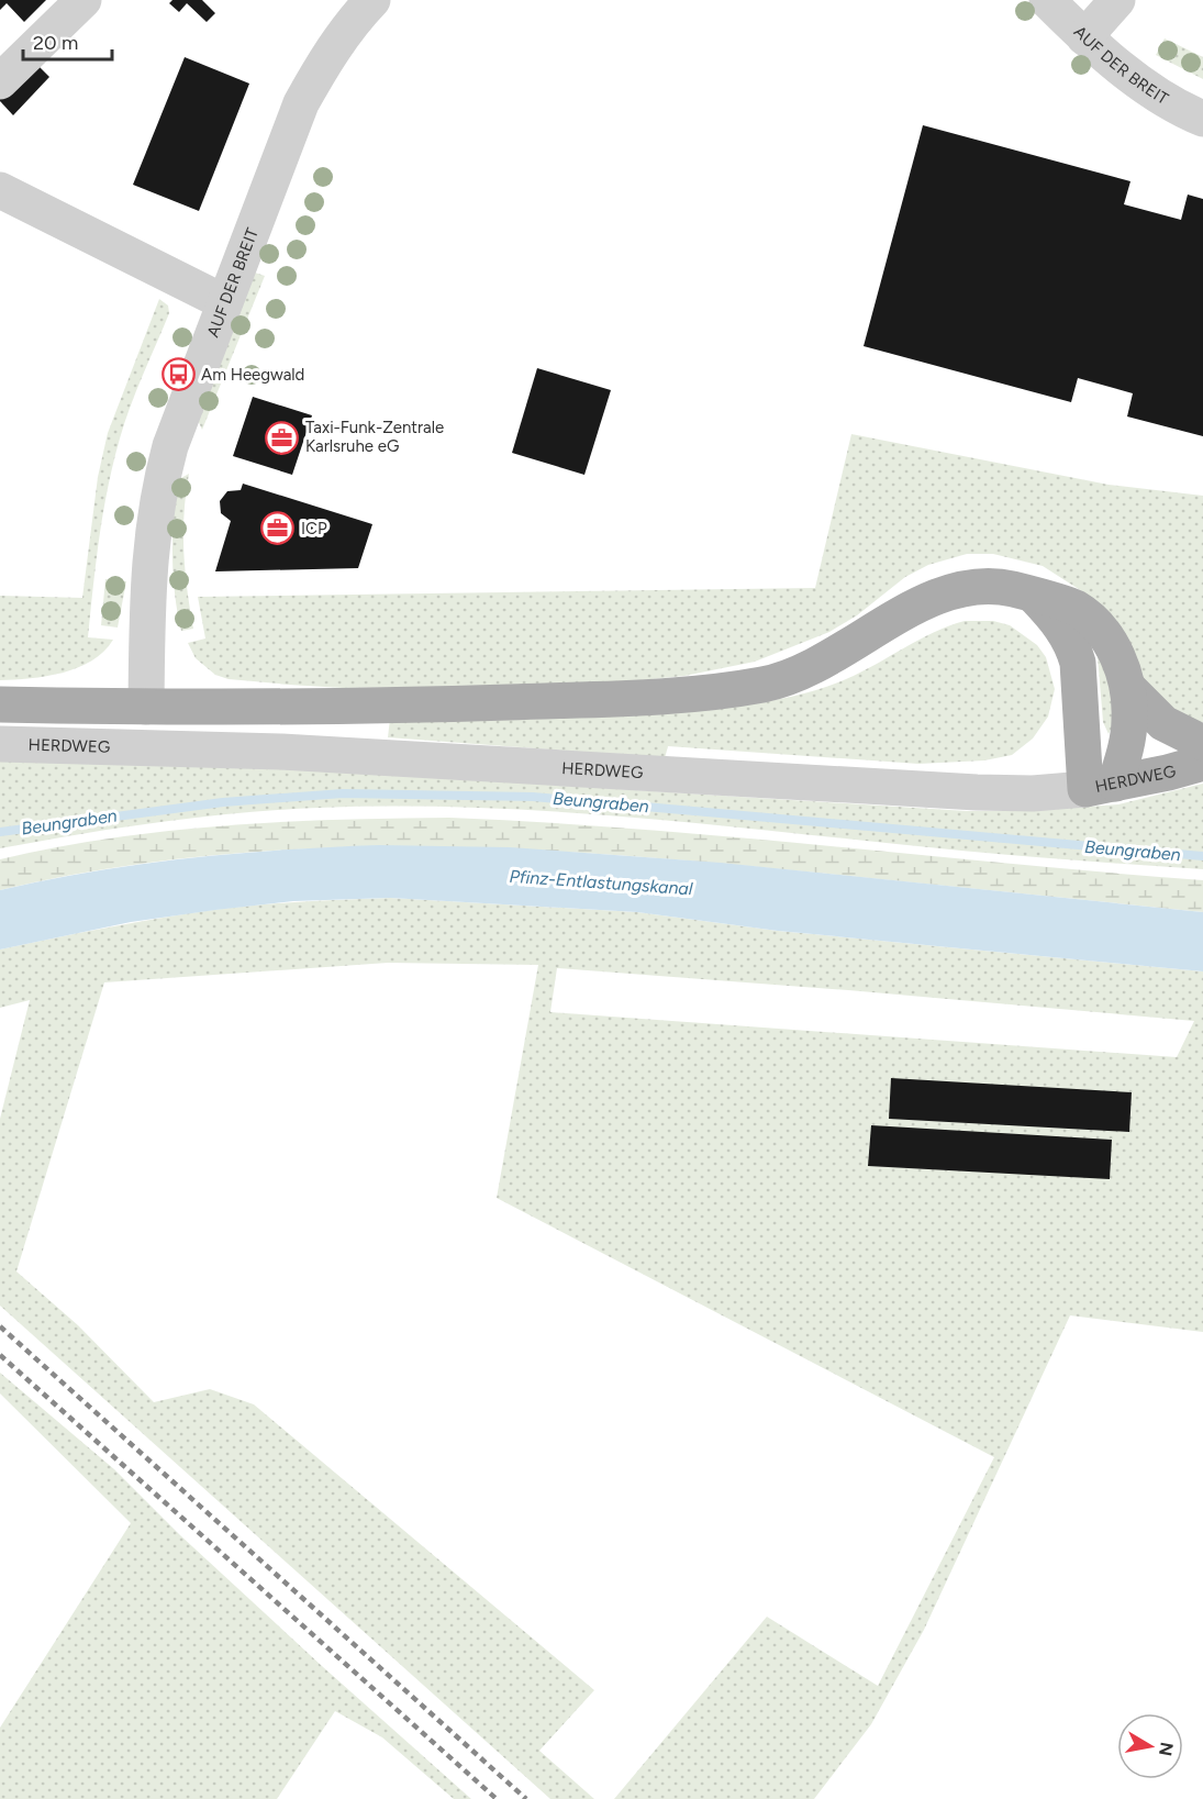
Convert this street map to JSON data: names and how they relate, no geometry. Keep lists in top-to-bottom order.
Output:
{
  "streets": {
    "main road": ["HERDWEG"],
    "street": ["AUF DER BREIT"]
  },
  "water": ["Beungraben", "Pfinz-Entlastungskanal"],
  "places": {
    "bus stop": ["Am Heegwald"],
    "office": ["Taxi-Funk-Zentrale Karlsruhe eG", "ICP"]
  },
  "scale_bar": "20 m",
  "north": "right"
}
